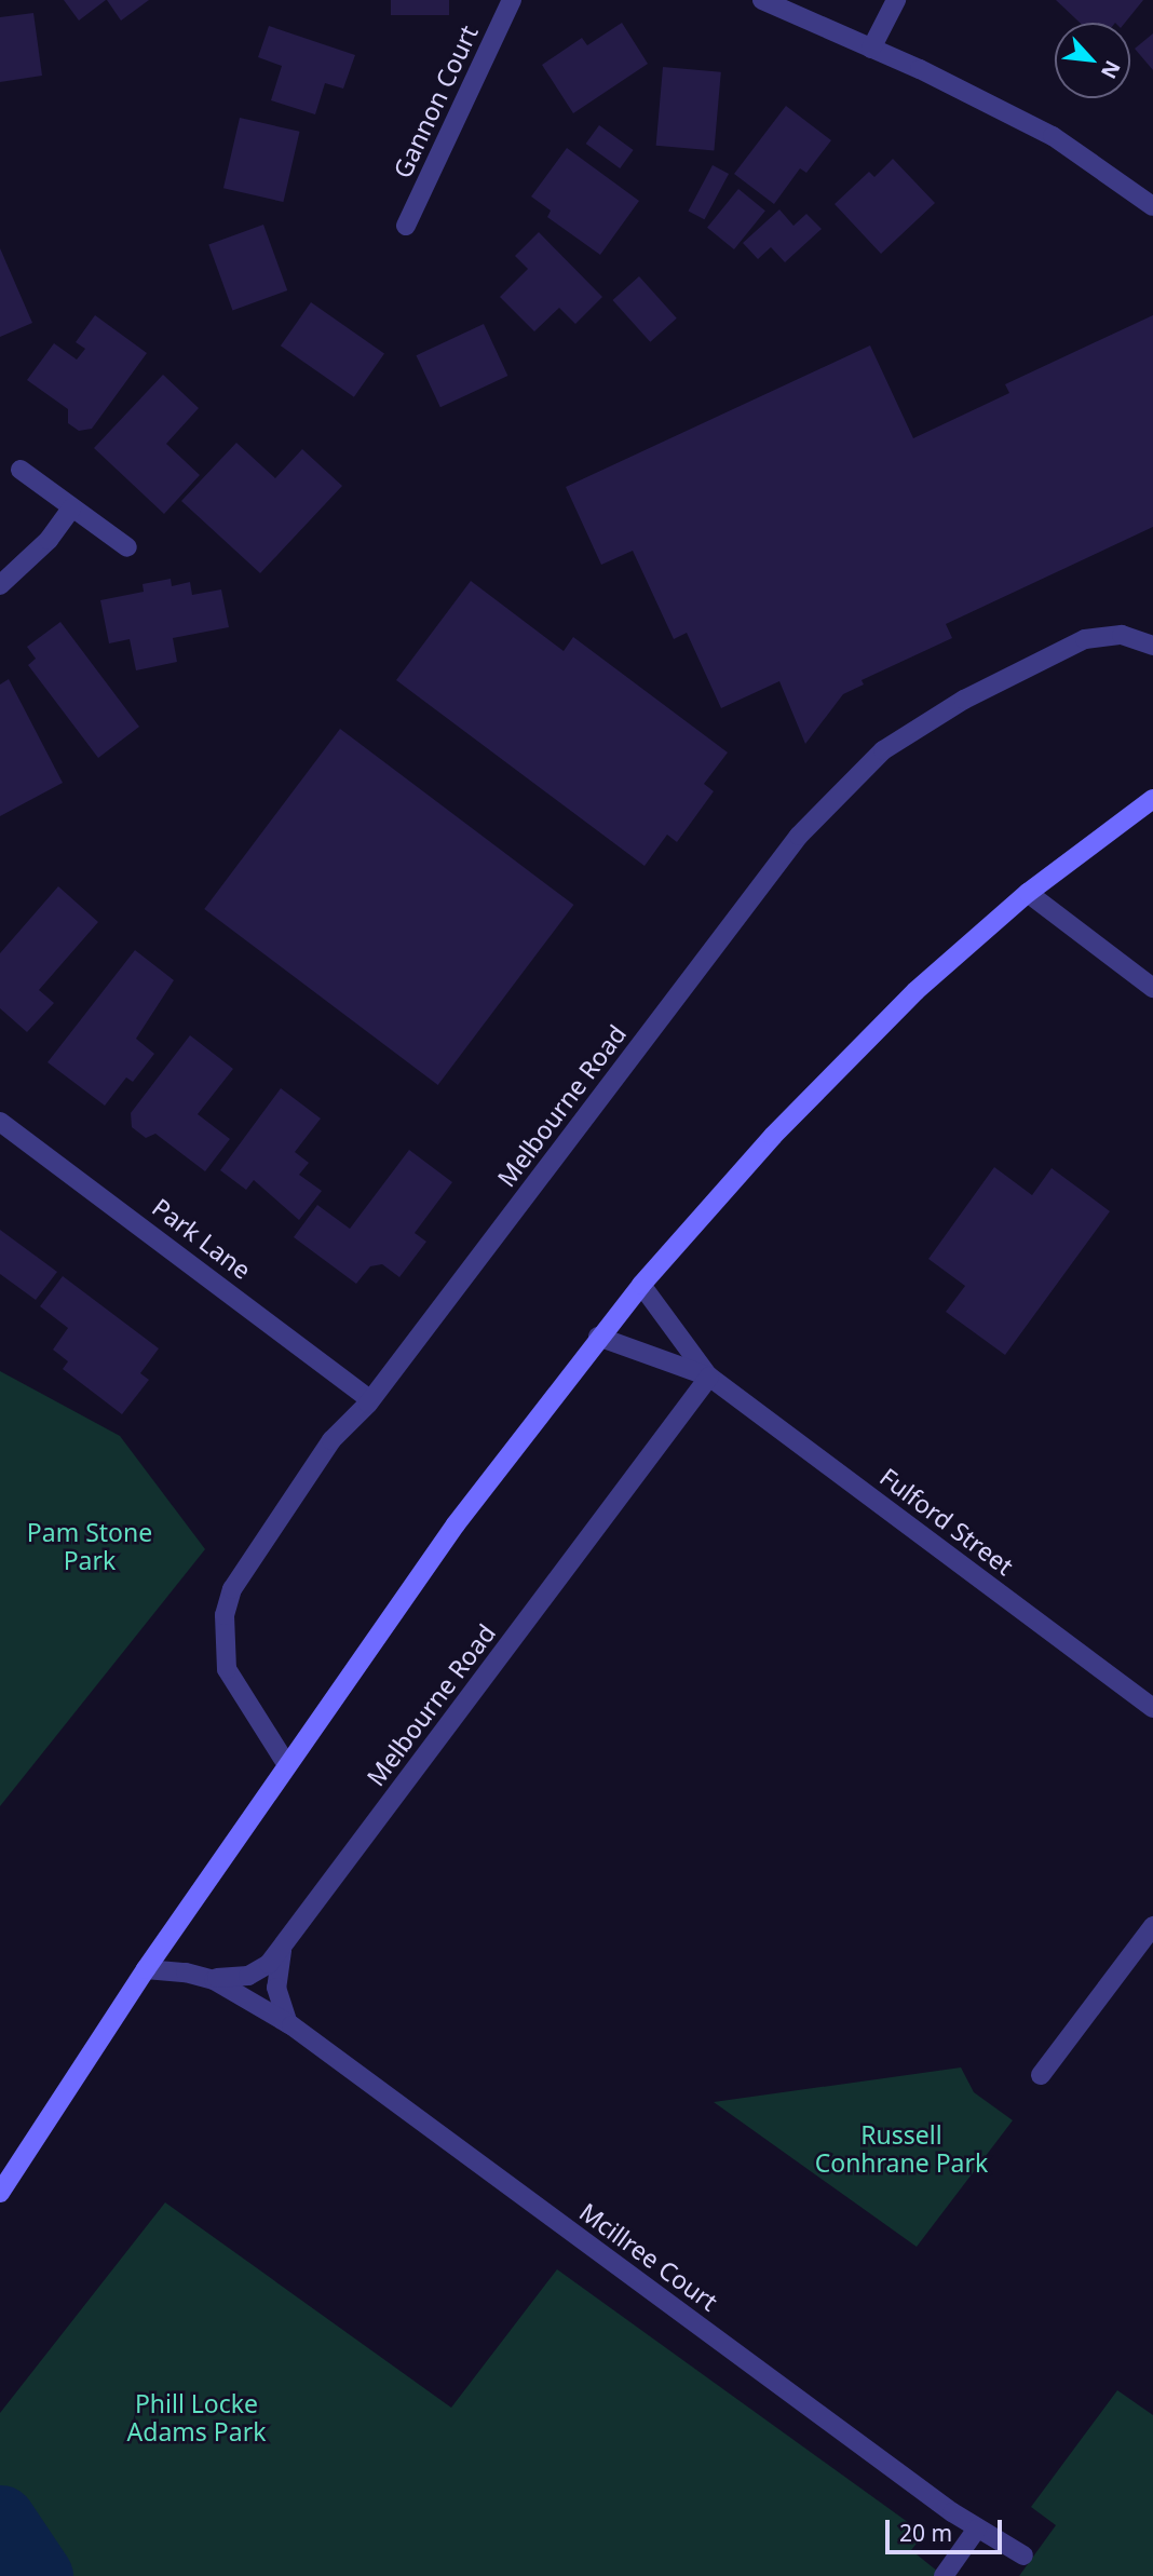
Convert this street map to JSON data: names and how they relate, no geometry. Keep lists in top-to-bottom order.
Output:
{
  "streets": {
    "street": [
      "Gannon Court",
      "Melbourne Road",
      "Park Lane",
      "Fulford Street",
      "Mcillree Court"
    ]
  },
  "crossings": [
    ["Melbourne Road", "Park Lane"],
    ["Melbourne Road", "Fulford Street"],
    ["Melbourne Road", "Mcillree Court"]
  ],
  "parks": ["Pam Stone Park", "Russell Conhrane Park", "Phill Locke Adams Park"],
  "scale_bar": "20 m",
  "north": "bottom right"
}
